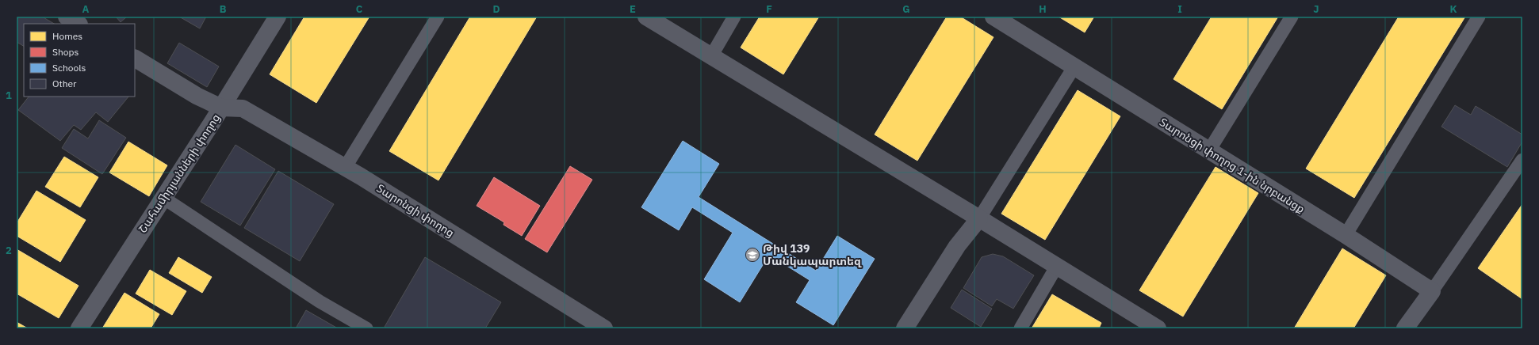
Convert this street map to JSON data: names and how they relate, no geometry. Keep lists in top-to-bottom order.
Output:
{
  "streets": {
    "street": ["Տարոնցի փողոց 1-ին նրբանցք", "Շահամիրյանների փողոց", "Տարոնցի փողոց"]
  },
  "crossings": [
    ["Շահամիրյանների փողոց", "Տարոնցի փողոց"]
  ],
  "places": {
    "school or university": ["Թիվ 139 Մանկապարտեզ"]
  },
  "legend": [
    "Homes",
    "Shops",
    "Schools",
    "Other"
  ],
  "grid": {
    "columns": [
      "A",
      "B",
      "C",
      "D",
      "E",
      "F",
      "G",
      "H",
      "I",
      "J",
      "K"
    ],
    "rows": ["1", "2"]
  }
}
